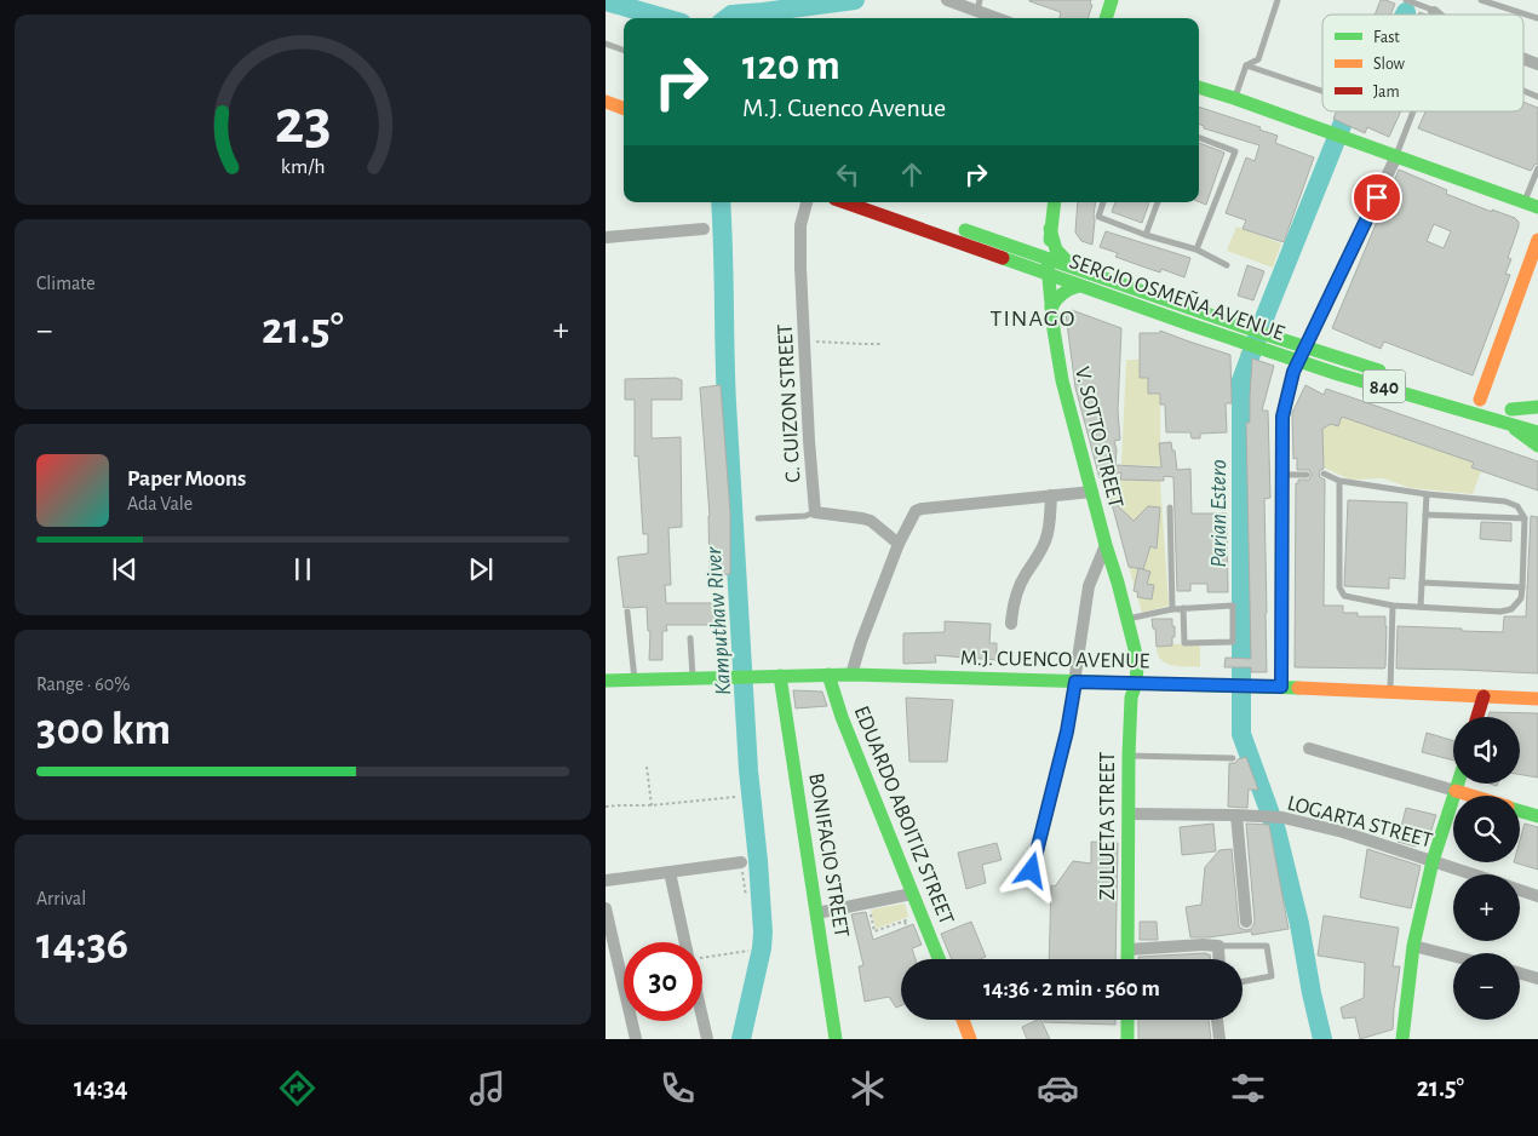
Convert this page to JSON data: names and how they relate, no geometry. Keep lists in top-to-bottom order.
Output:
{
  "streets": {
    "main road": [
      "SERGIO OSMEÑA AVENUE",
      "840",
      "V. SOTTO STREET",
      "M.J. CUENCO AVENUE",
      "EDUARDO ABOITIZ STREET",
      "ZULUETA STREET",
      "BONIFACIO STREET"
    ],
    "street": ["C. CUIZON STREET", "LOGARTA STREET"]
  },
  "crossings": [
    ["SERGIO OSMEÑA AVENUE", "840"],
    ["SERGIO OSMEÑA AVENUE", "V. SOTTO STREET"],
    ["V. SOTTO STREET", "M.J. CUENCO AVENUE"],
    ["V. SOTTO STREET", "ZULUETA STREET"],
    ["M.J. CUENCO AVENUE", "EDUARDO ABOITIZ STREET"],
    ["M.J. CUENCO AVENUE", "ZULUETA STREET"],
    ["M.J. CUENCO AVENUE", "BONIFACIO STREET"],
    ["LOGARTA STREET", "ZULUETA STREET"]
  ],
  "districts": ["TINAGO"],
  "water": ["Parian Estero", "Kamputhaw River"],
  "legend": ["Fast", "Slow", "Jam"],
  "page": {
    "turn": ["120 m", "M.J. Cuenco Avenue"],
    "tile": [
      "Climate",
      ["Range · 60%", "300 km"],
      ["Arrival", "14:36"]
    ],
    "heat": ["−", "21.5°", "+"],
    "song": ["Paper Moons", "Ada Vale"],
    "map_buttons": ["+", "−"],
    "limit": "30",
    "trip": "14:36 · 2 min · 560 m",
    "tabs": ["14:34", "21.5°"],
    "gauge": ["23", "km/h"]
  }
}
